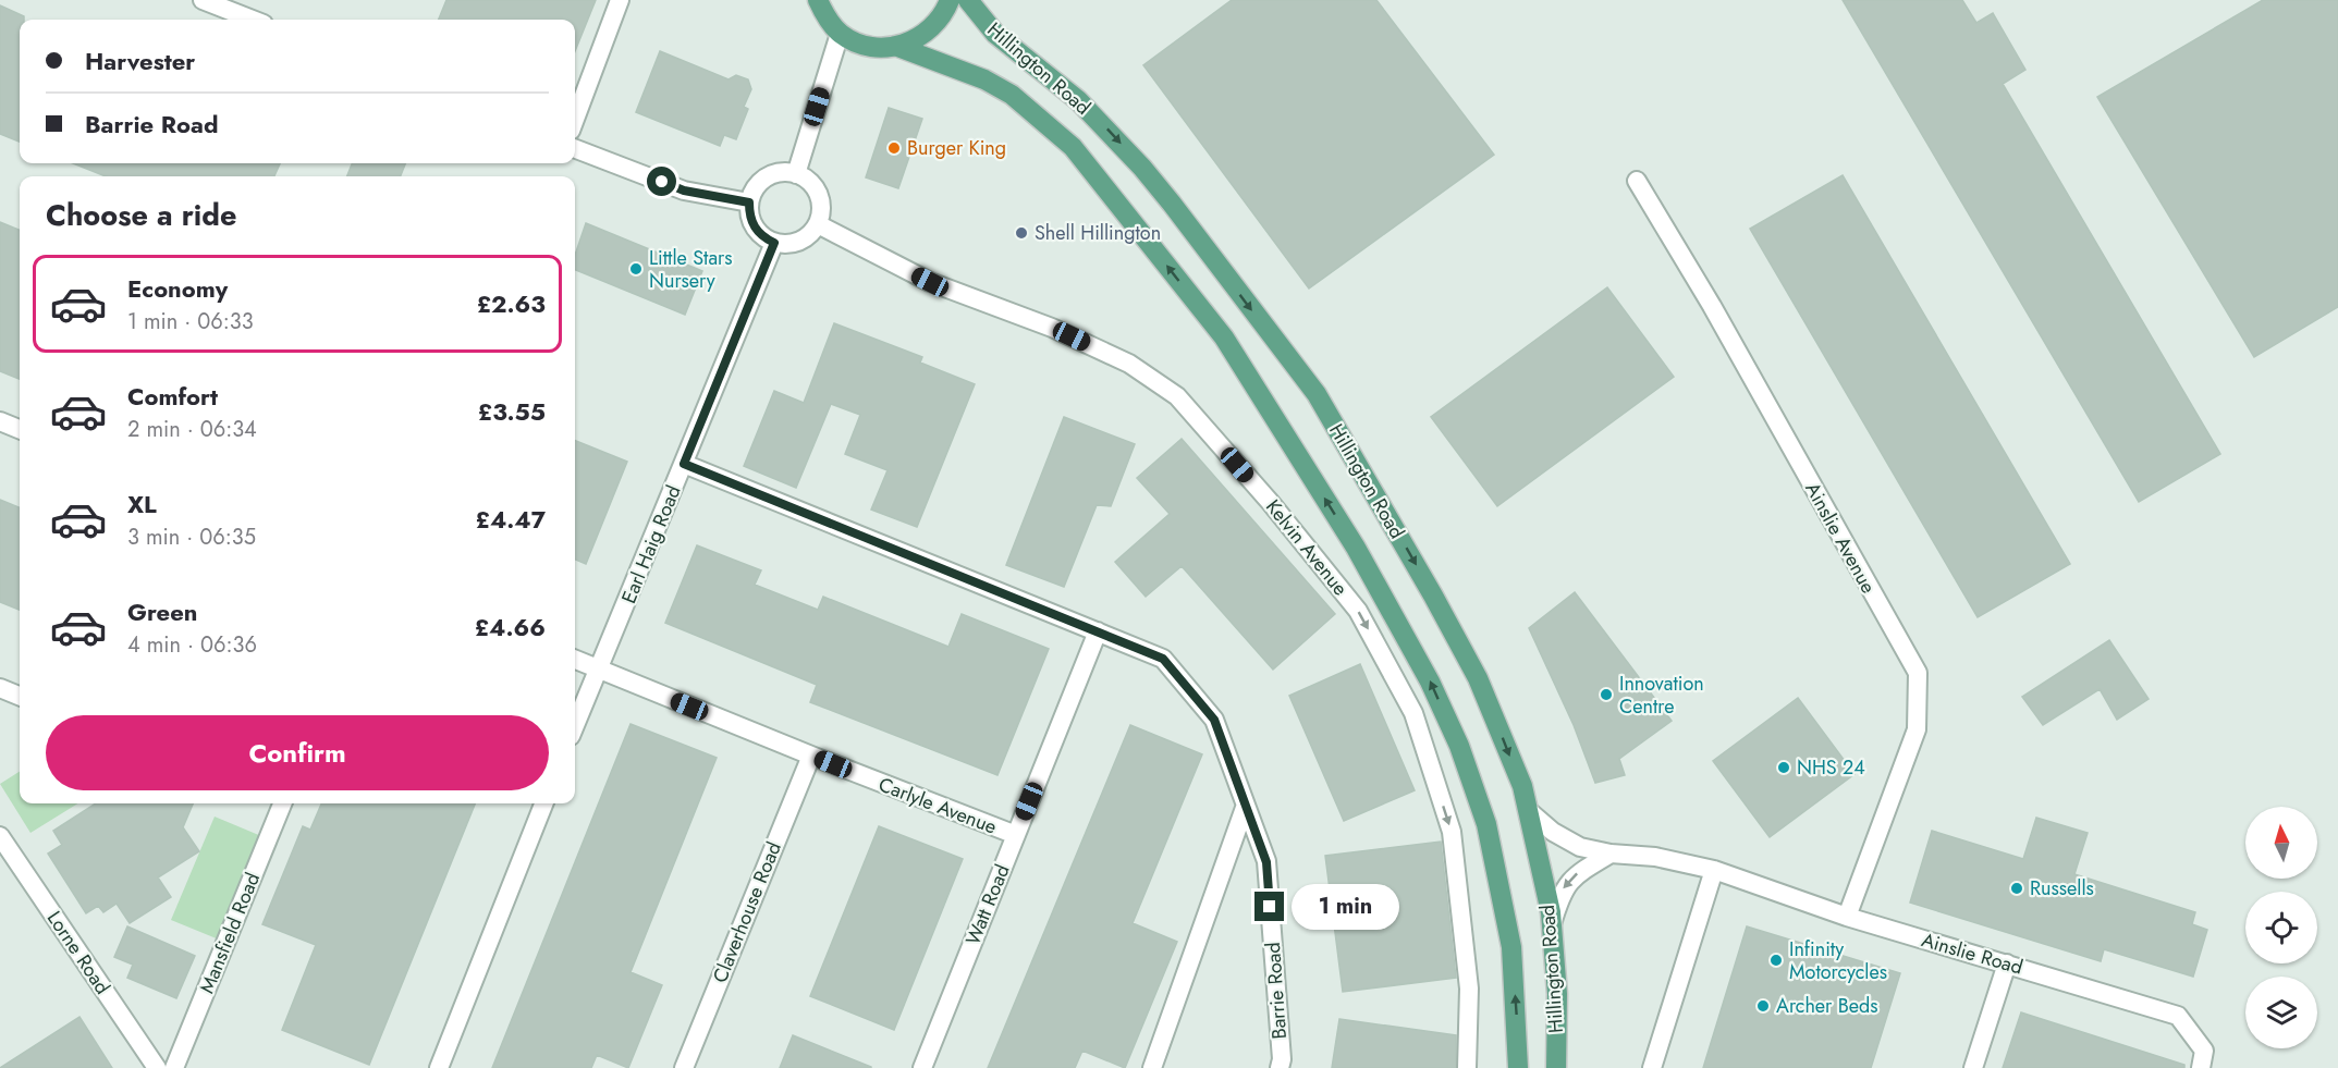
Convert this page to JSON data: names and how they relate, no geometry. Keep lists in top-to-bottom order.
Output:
{
  "streets": {
    "main road": ["Hillington Road"],
    "street": [
      "Ainslie Avenue",
      "Earl Haig Road",
      "Kelvin Avenue",
      "Carlyle Avenue",
      "Watt Road",
      "Claverhouse Road",
      "Mansfield Road",
      "Lorne Road",
      "Ainslie Road",
      "Barrie Road"
    ]
  },
  "crossings": [
    ["Hillington Road", "Ainslie Road"],
    ["Ainslie Avenue", "Ainslie Road"],
    ["Earl Haig Road", "Kelvin Avenue"],
    ["Earl Haig Road", "Carlyle Avenue"],
    ["Earl Haig Road", "Barrie Road"],
    ["Carlyle Avenue", "Watt Road"],
    ["Carlyle Avenue", "Claverhouse Road"],
    ["Watt Road", "Barrie Road"]
  ],
  "one_way": ["Kelvin Avenue"],
  "places": [
    "Burger King",
    "Shell Hillington",
    "Little Stars Nursery",
    "Innovation Centre",
    "NHS 24",
    "Russells",
    "Infinity Motorcycles",
    "Archer Beds"
  ],
  "north": "top",
  "page": {
    "banner": ["Harvester", "Barrie Road"],
    "heading": "Choose a ride",
    "list": [
      {
        "name": "Economy",
        "note": "1 min · 06:33",
        "value": "£2.63"
      },
      {
        "name": "Comfort",
        "note": "2 min · 06:34",
        "value": "£3.55"
      },
      {
        "name": "XL",
        "note": "3 min · 06:35",
        "value": "£4.47"
      },
      {
        "name": "Green",
        "note": "4 min · 06:36",
        "value": "£4.66"
      }
    ],
    "buttons": "Confirm",
    "bubble": "1 min"
  }
}
